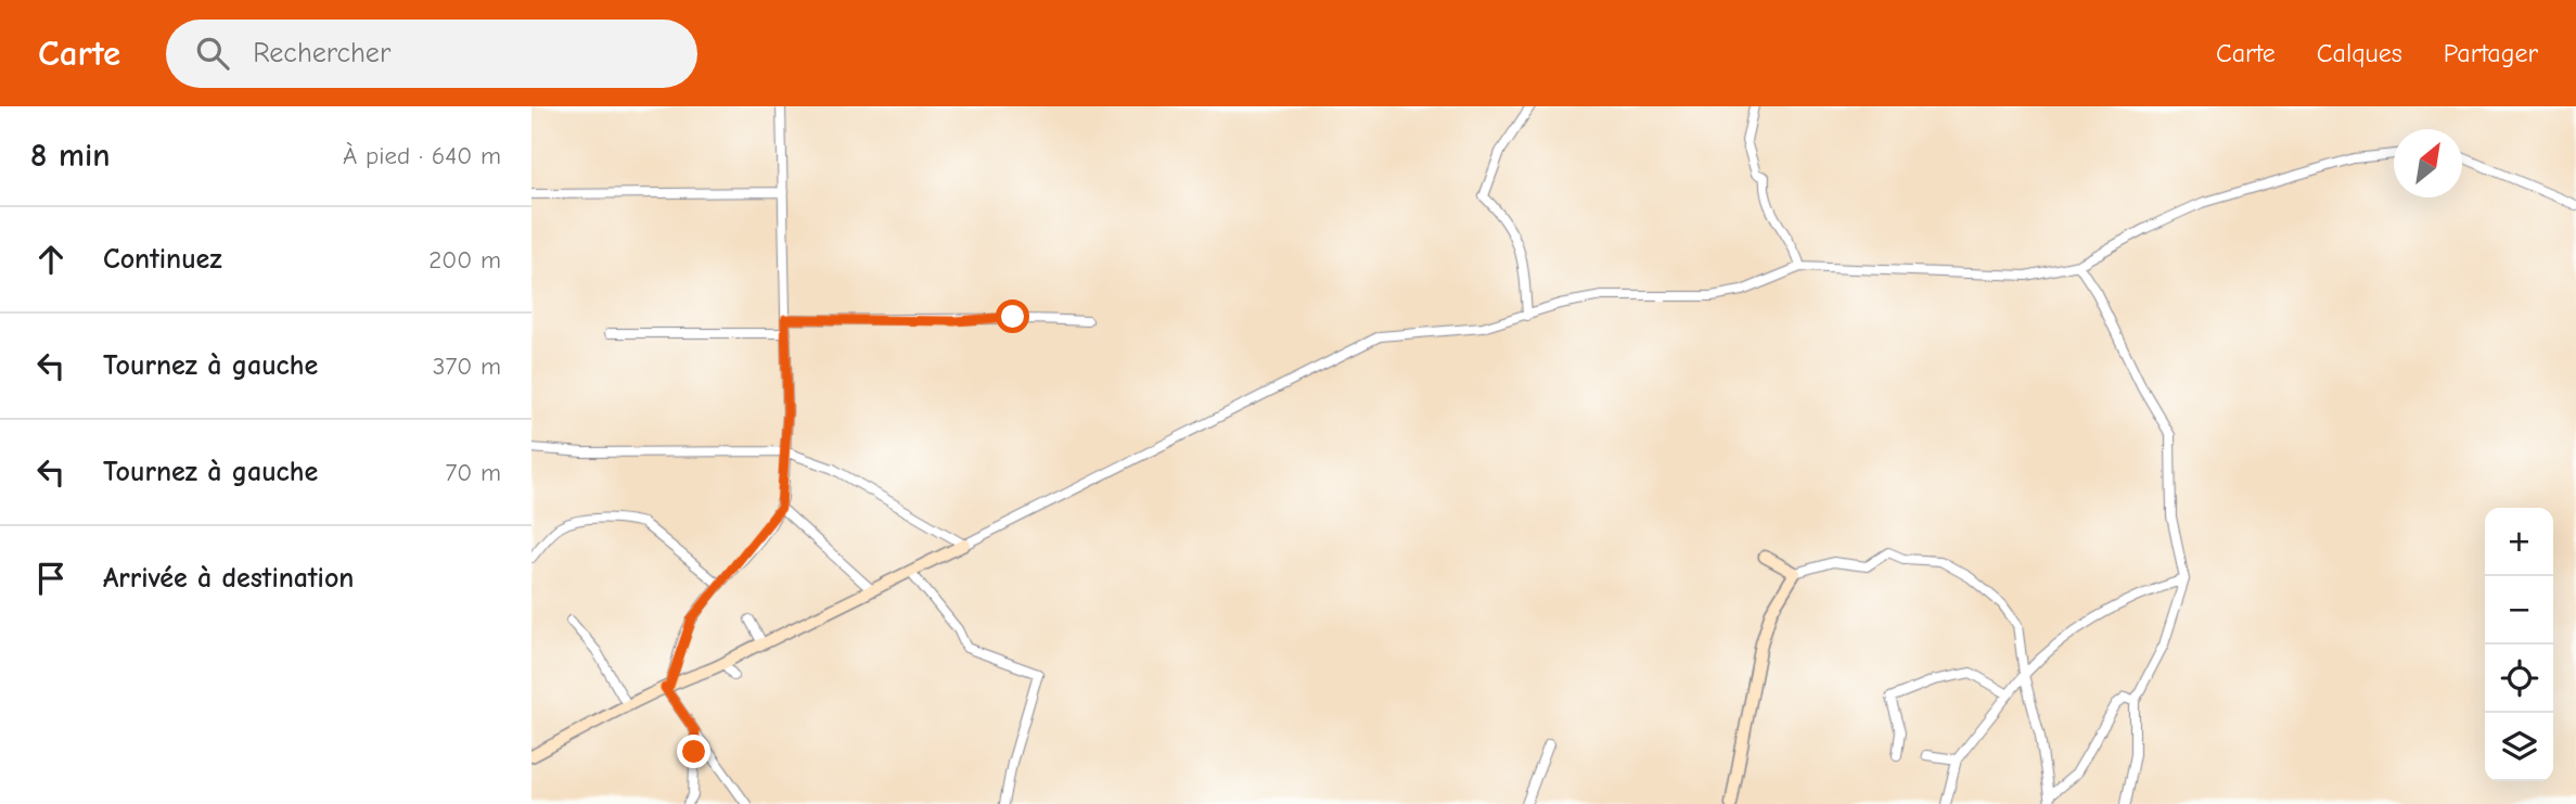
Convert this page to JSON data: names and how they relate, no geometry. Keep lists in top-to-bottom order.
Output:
{
  "north": "top right",
  "page": {
    "header": "Carte",
    "search": "Rechercher",
    "nav": ["Carte", "Calques", "Partager"],
    "heading": ["8 min", "À pied · 640 m"],
    "list": [
      ["Continuez", "200 m"],
      ["Tournez à gauche", "370 m"],
      ["Tournez à gauche", "70 m"],
      "Arrivée à destination"
    ],
    "map_buttons": ["+", "−"]
  }
}
